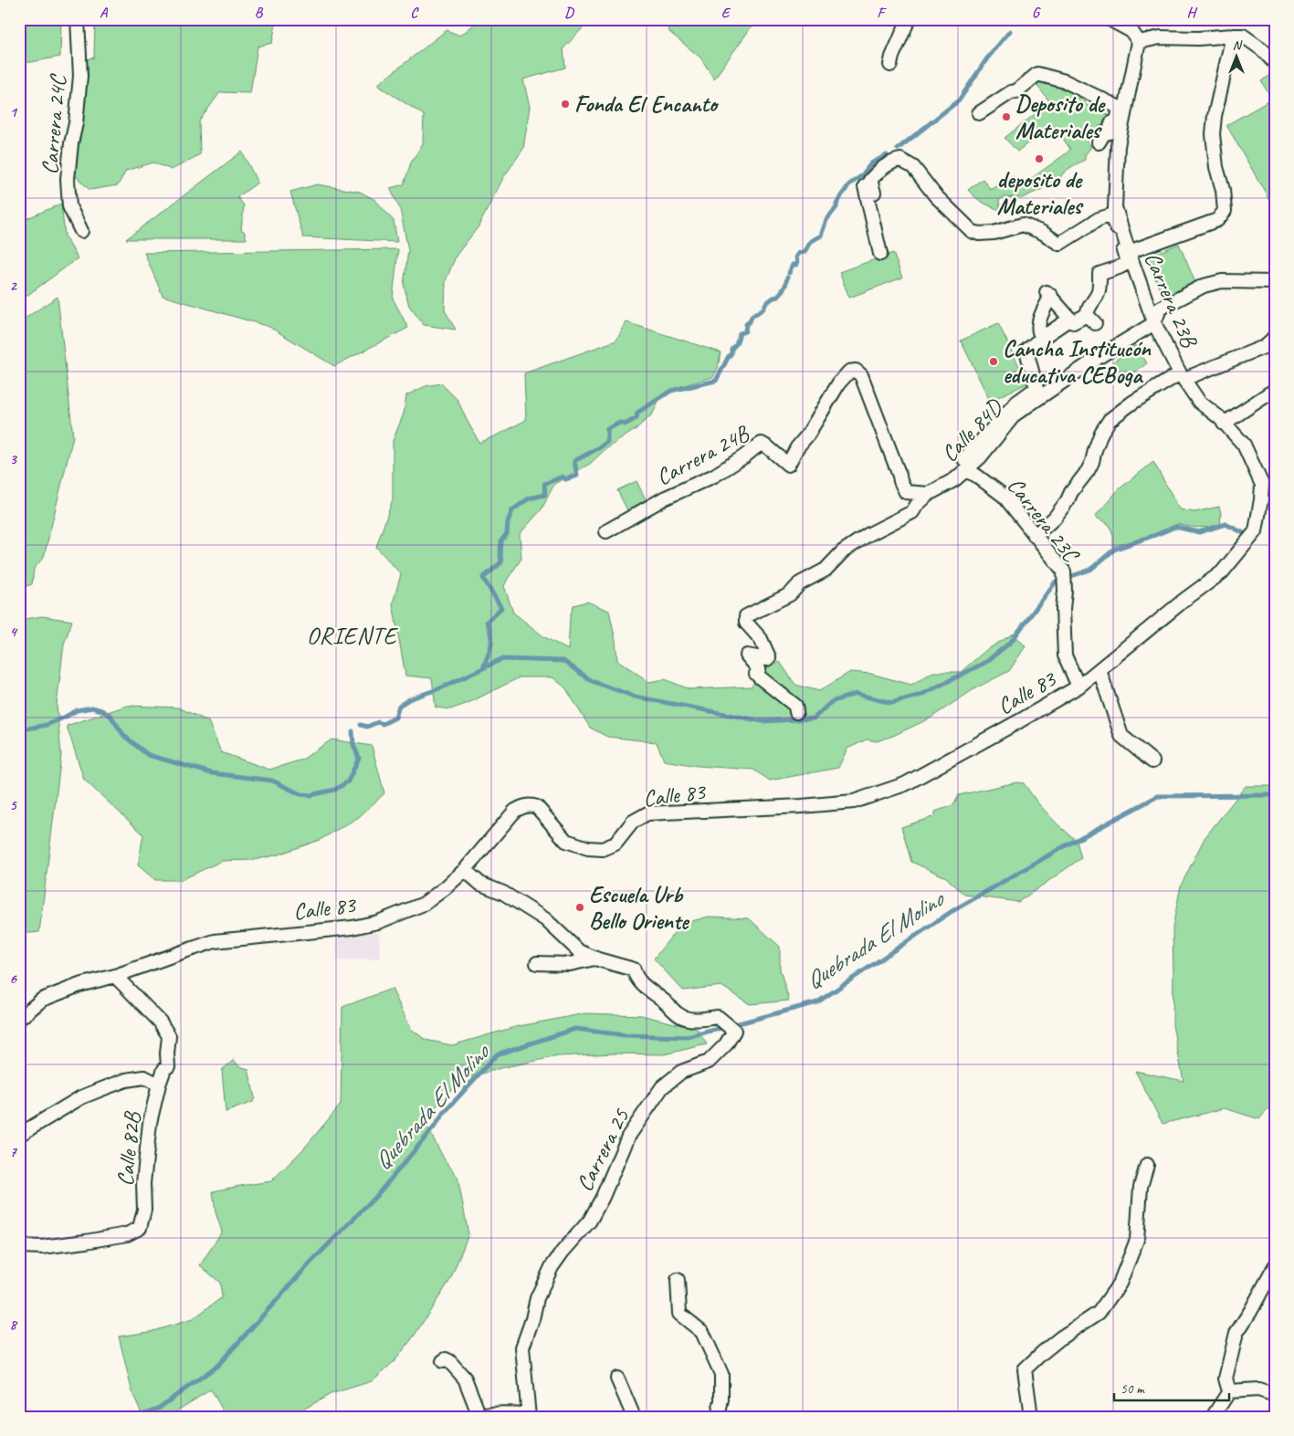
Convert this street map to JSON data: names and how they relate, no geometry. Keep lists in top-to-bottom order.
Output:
{
  "streets": {
    "street": [
      "Carrera 24C",
      "Carrera 23B",
      "Calle 84D",
      "Carrera 24B",
      "Carrera 23C",
      "Calle 83",
      "Calle 82B",
      "Carrera 25"
    ]
  },
  "crossings": [
    ["Carrera 23B", "Calle 84D"],
    ["Carrera 23B", "Calle 83"],
    ["Calle 84D", "Carrera 24B"],
    ["Calle 84D", "Carrera 23C"],
    ["Carrera 23C", "Calle 83"],
    ["Calle 83", "Calle 82B"],
    ["Calle 83", "Carrera 25"]
  ],
  "districts": ["ORIENTE"],
  "water": ["Quebrada El Molino"],
  "places": [
    "Fonda El Encanto",
    "Deposito de Materiales",
    "deposito de Materiales",
    "Cancha Institucón educativa CEBoga",
    "Escuela Urb Bello Oriente"
  ],
  "scale_bar": "50 m",
  "north": "top",
  "grid": {
    "columns": [
      "A",
      "B",
      "C",
      "D",
      "E",
      "F",
      "G",
      "H"
    ],
    "rows": [
      "1",
      "2",
      "3",
      "4",
      "5",
      "6",
      "7",
      "8"
    ]
  }
}
